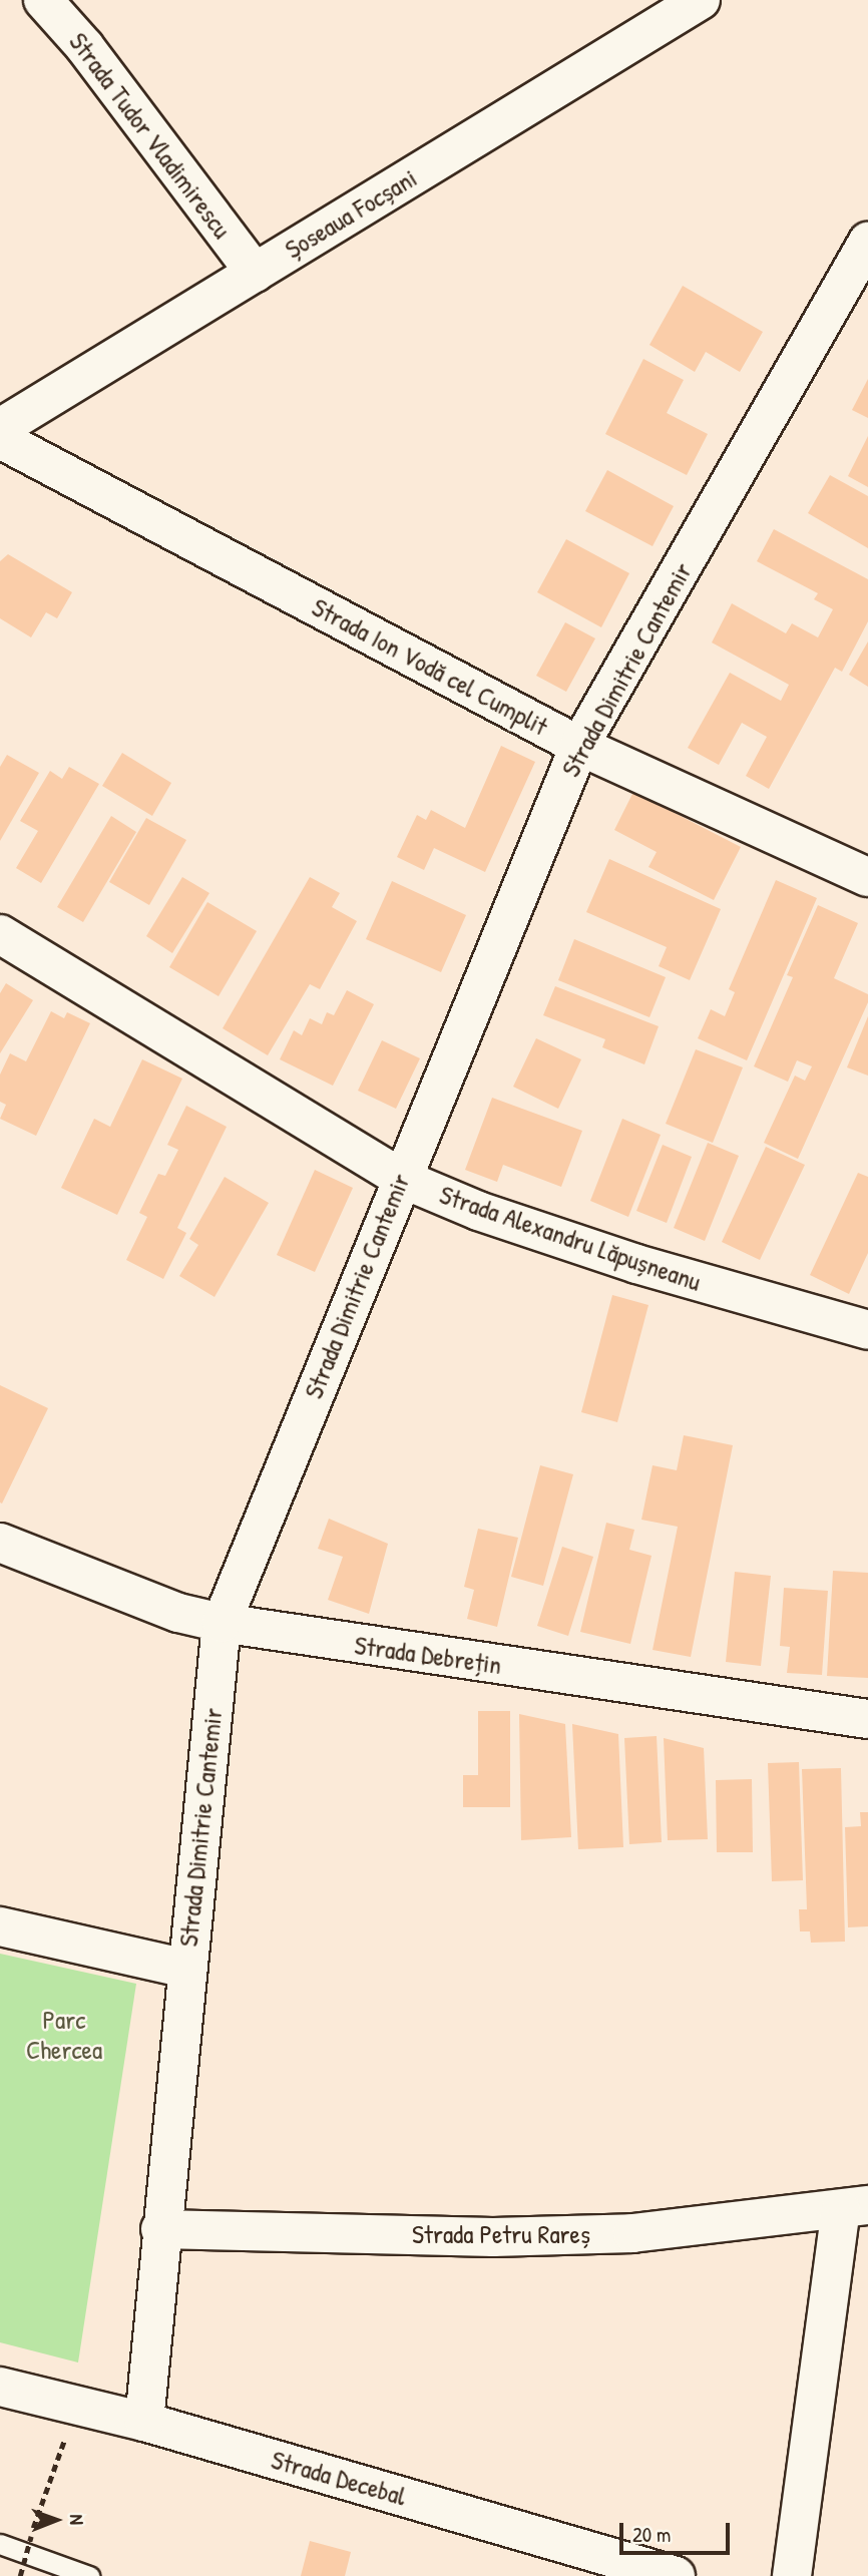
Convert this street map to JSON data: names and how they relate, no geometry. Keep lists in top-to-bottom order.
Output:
{
  "streets": {
    "street": [
      "Strada Tudor Vladimirescu",
      "Șoseaua Focșani",
      "Strada Ion Vodă cel Cumplit",
      "Strada Dimitrie Cantemir",
      "Strada Alexandru Lăpușneanu",
      "Strada Debrețin",
      "Strada Petru Rareș",
      "Strada Decebal"
    ]
  },
  "crossings": [
    ["Strada Tudor Vladimirescu", "Șoseaua Focșani"],
    ["Strada Ion Vodă cel Cumplit", "Strada Dimitrie Cantemir"],
    ["Strada Dimitrie Cantemir", "Strada Alexandru Lăpușneanu"],
    ["Strada Dimitrie Cantemir", "Strada Debrețin"],
    ["Strada Dimitrie Cantemir", "Strada Petru Rareș"],
    ["Strada Dimitrie Cantemir", "Strada Decebal"]
  ],
  "parks": ["Parc Chercea"],
  "scale_bar": "20 m",
  "north": "right"
}
